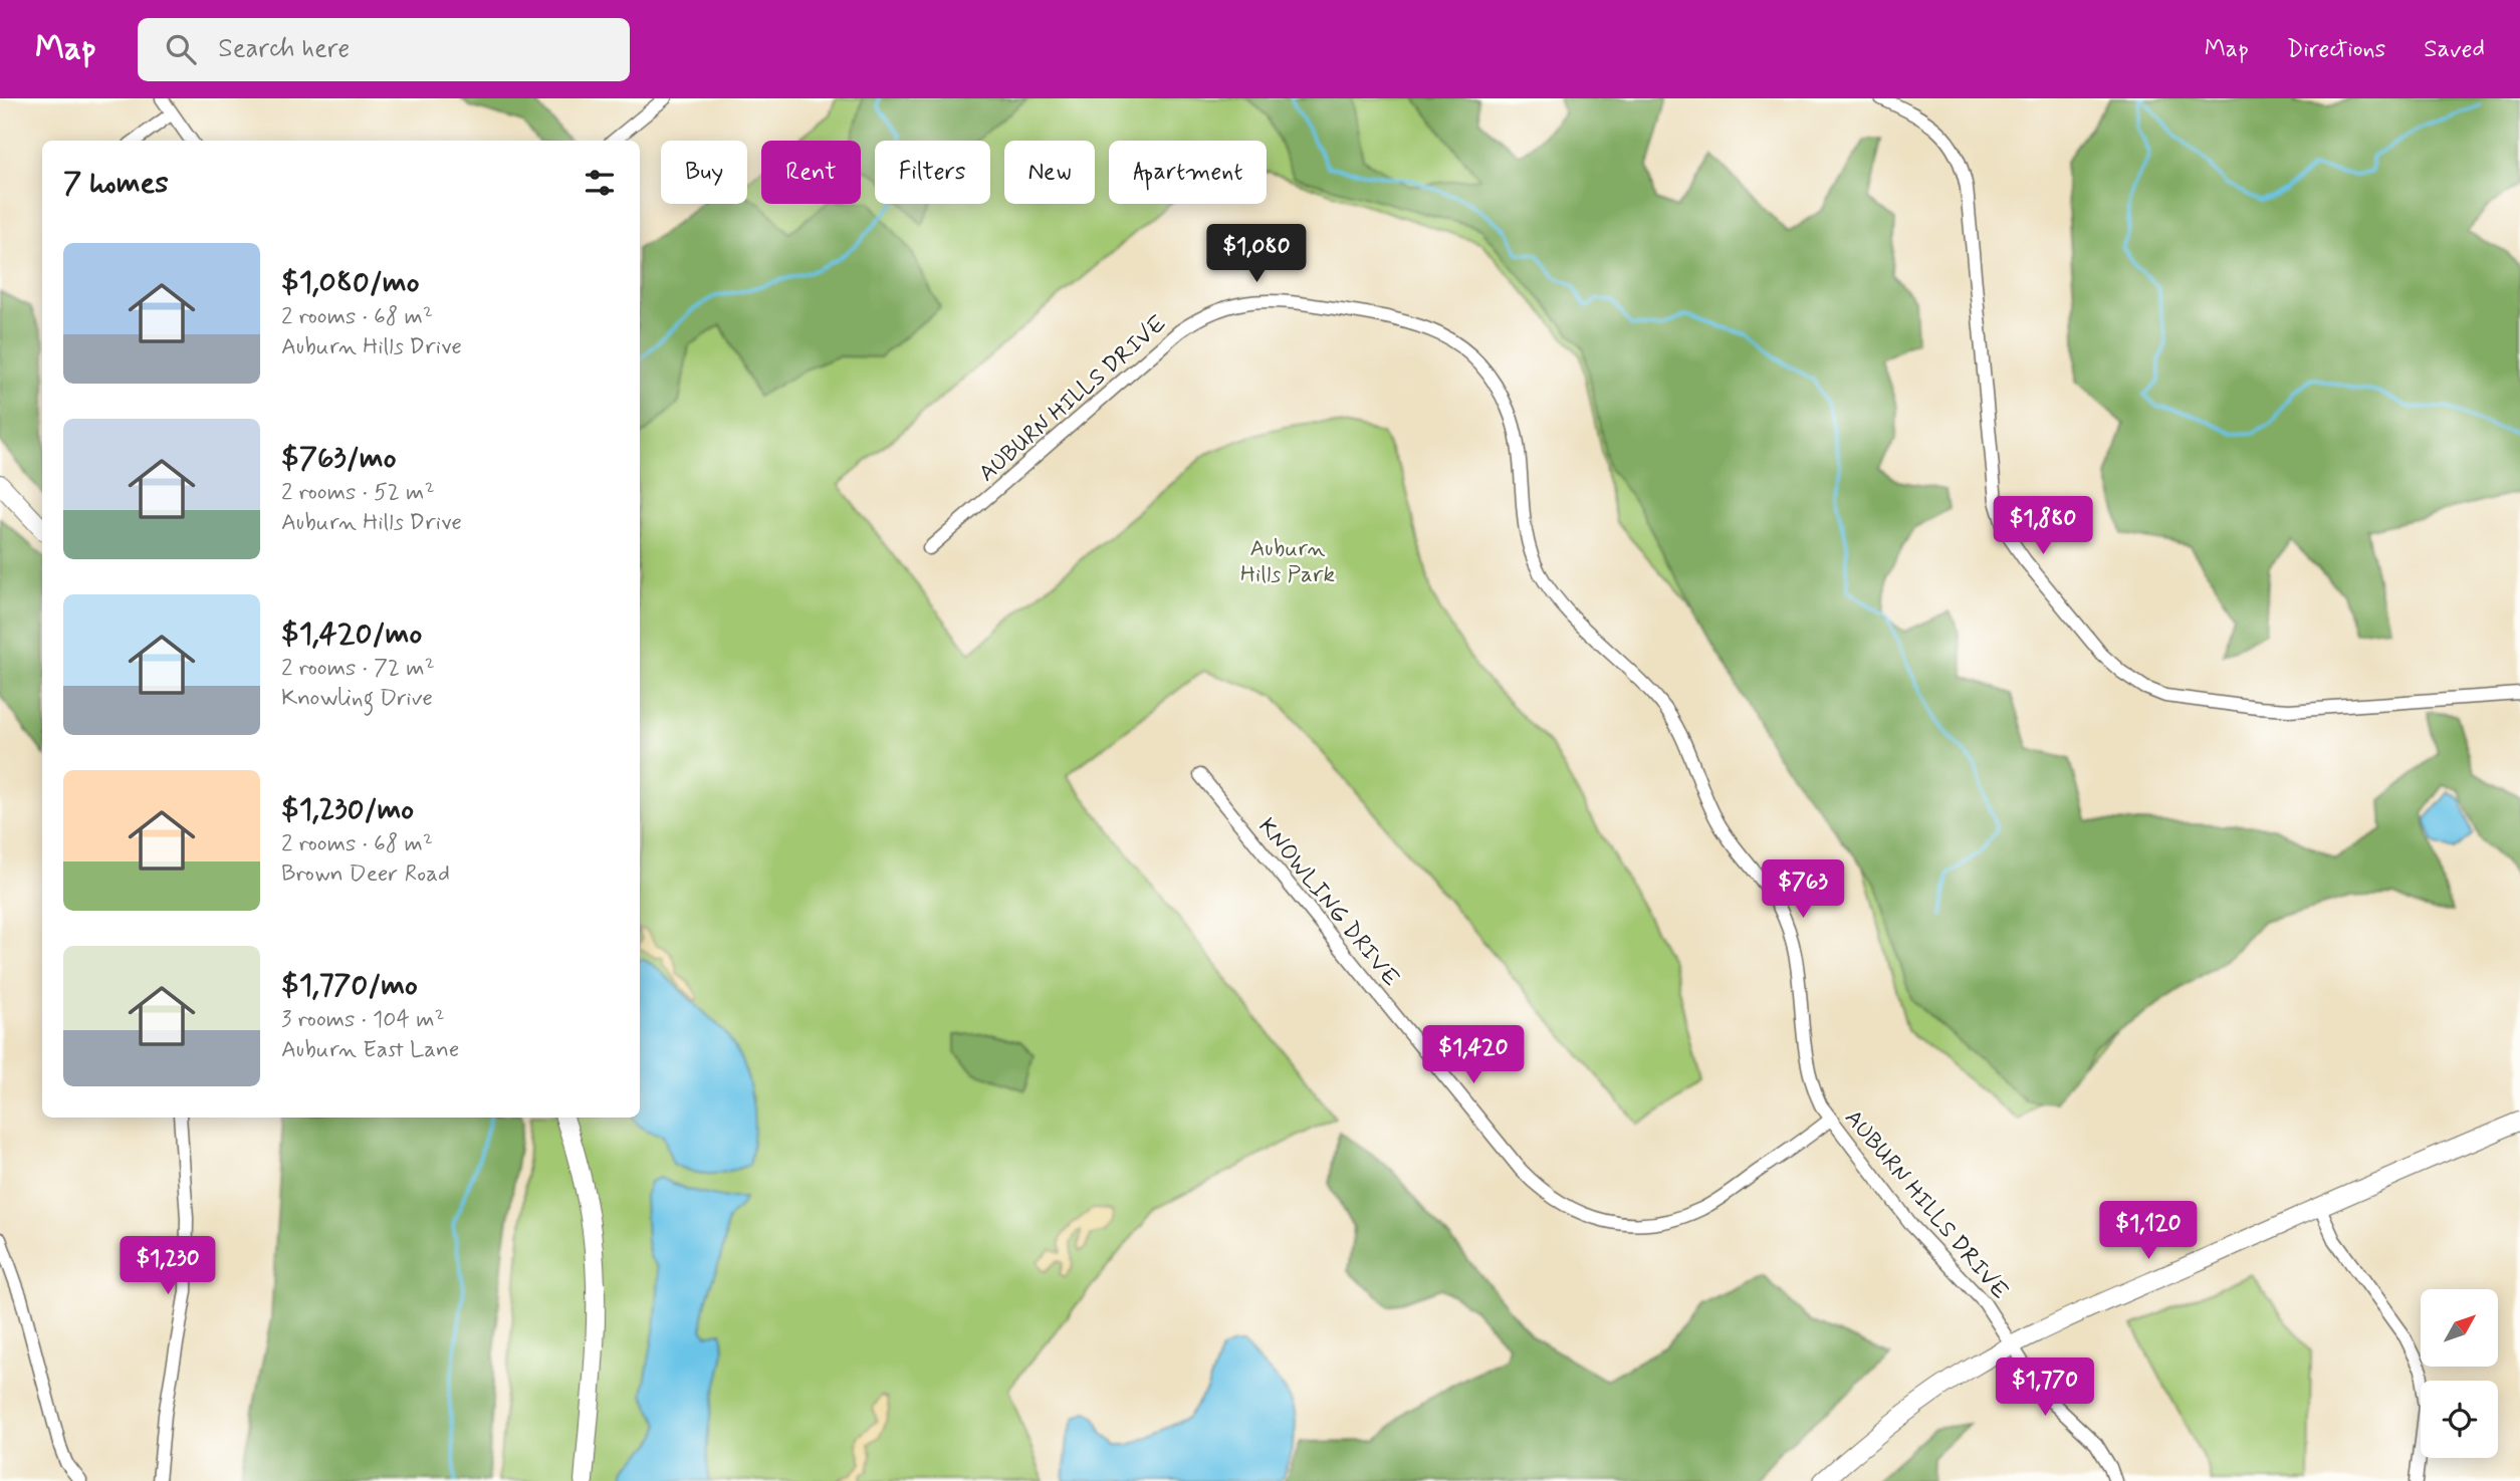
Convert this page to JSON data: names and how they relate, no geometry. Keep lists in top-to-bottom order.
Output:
{
  "streets": {
    "street": ["AUBURN HILLS DRIVE", "KNOWLING DRIVE"]
  },
  "crossings": [
    ["AUBURN HILLS DRIVE", "KNOWLING DRIVE"]
  ],
  "parks": ["Auburn Hills Park"],
  "north": "top right",
  "page": {
    "header": "Map",
    "search": "Search here",
    "nav": ["Map", "Directions", "Saved"],
    "chip": [
      "Buy",
      "Rent",
      "Filters",
      "New",
      "Apartment"
    ],
    "heading": "7 homes",
    "price": [
      "$1,080",
      "$1,880",
      "$763",
      "$1,420",
      "$1,120",
      "$1,230",
      "$1,770"
    ],
    "list": [
      {
        "name": "$1,080/mo",
        "note": "2 rooms · 68 m² · Auburn Hills Drive"
      },
      {
        "name": "$763/mo",
        "note": "2 rooms · 52 m² · Auburn Hills Drive"
      },
      {
        "name": "$1,420/mo",
        "note": "2 rooms · 72 m² · Knowling Drive"
      },
      {
        "name": "$1,230/mo",
        "note": "2 rooms · 68 m² · Brown Deer Road"
      },
      {
        "name": "$1,770/mo",
        "note": "3 rooms · 104 m² · Auburn East Lane"
      }
    ]
  }
}
